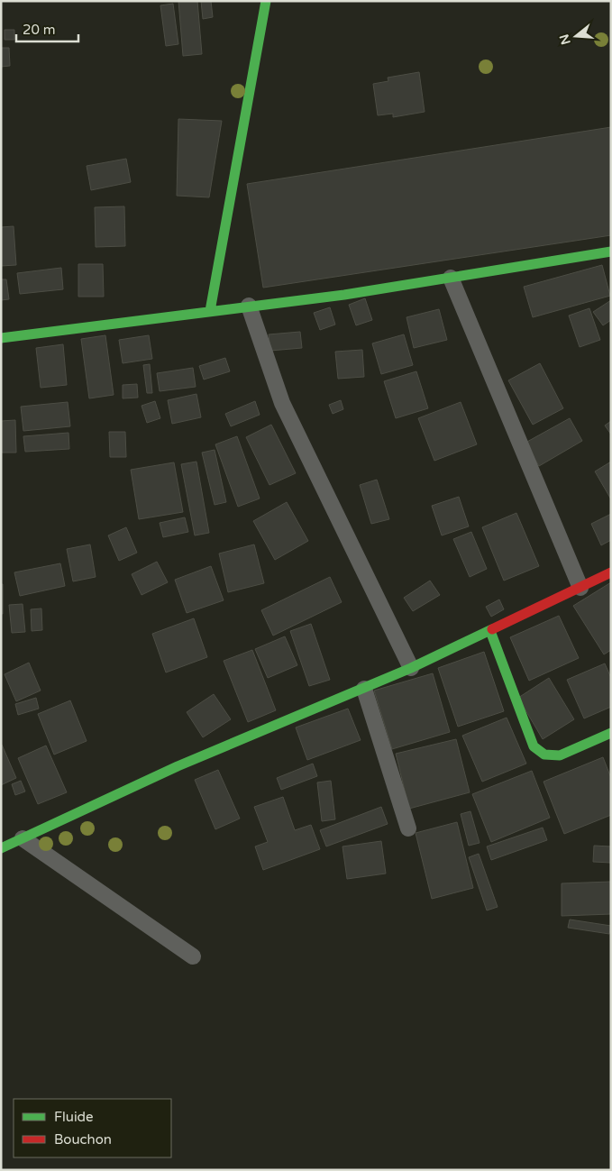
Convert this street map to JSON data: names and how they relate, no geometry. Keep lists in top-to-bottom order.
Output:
{
  "legend": ["Fluide", "Bouchon"],
  "scale_bar": "20 m",
  "north": "left"
}
